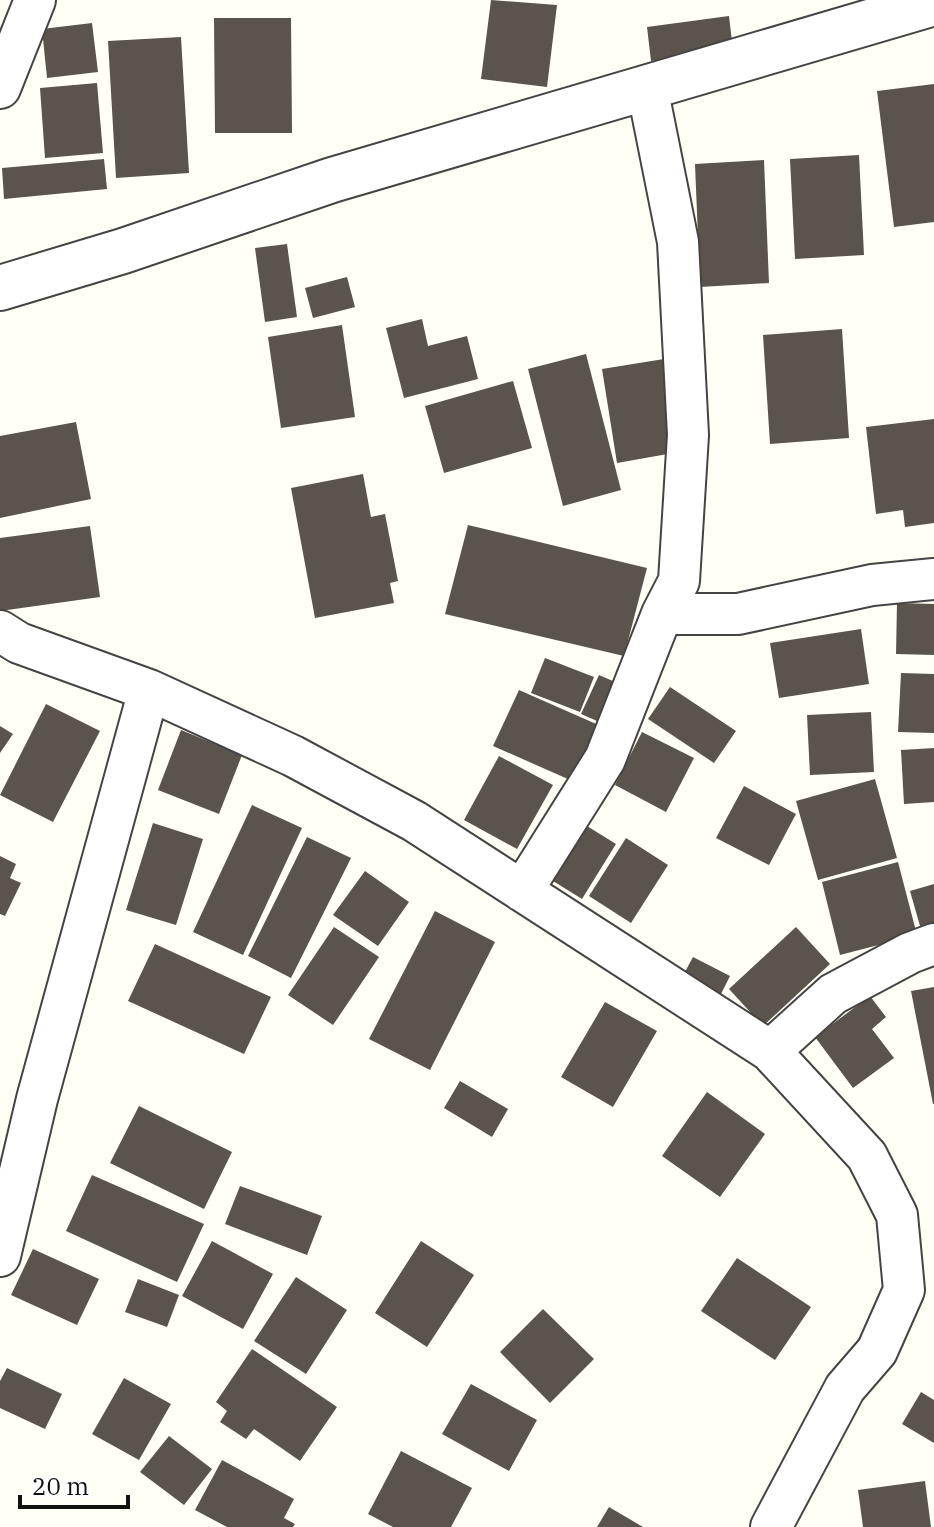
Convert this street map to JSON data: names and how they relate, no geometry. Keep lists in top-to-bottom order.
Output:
{
  "scale_bar": "20 m"
}
